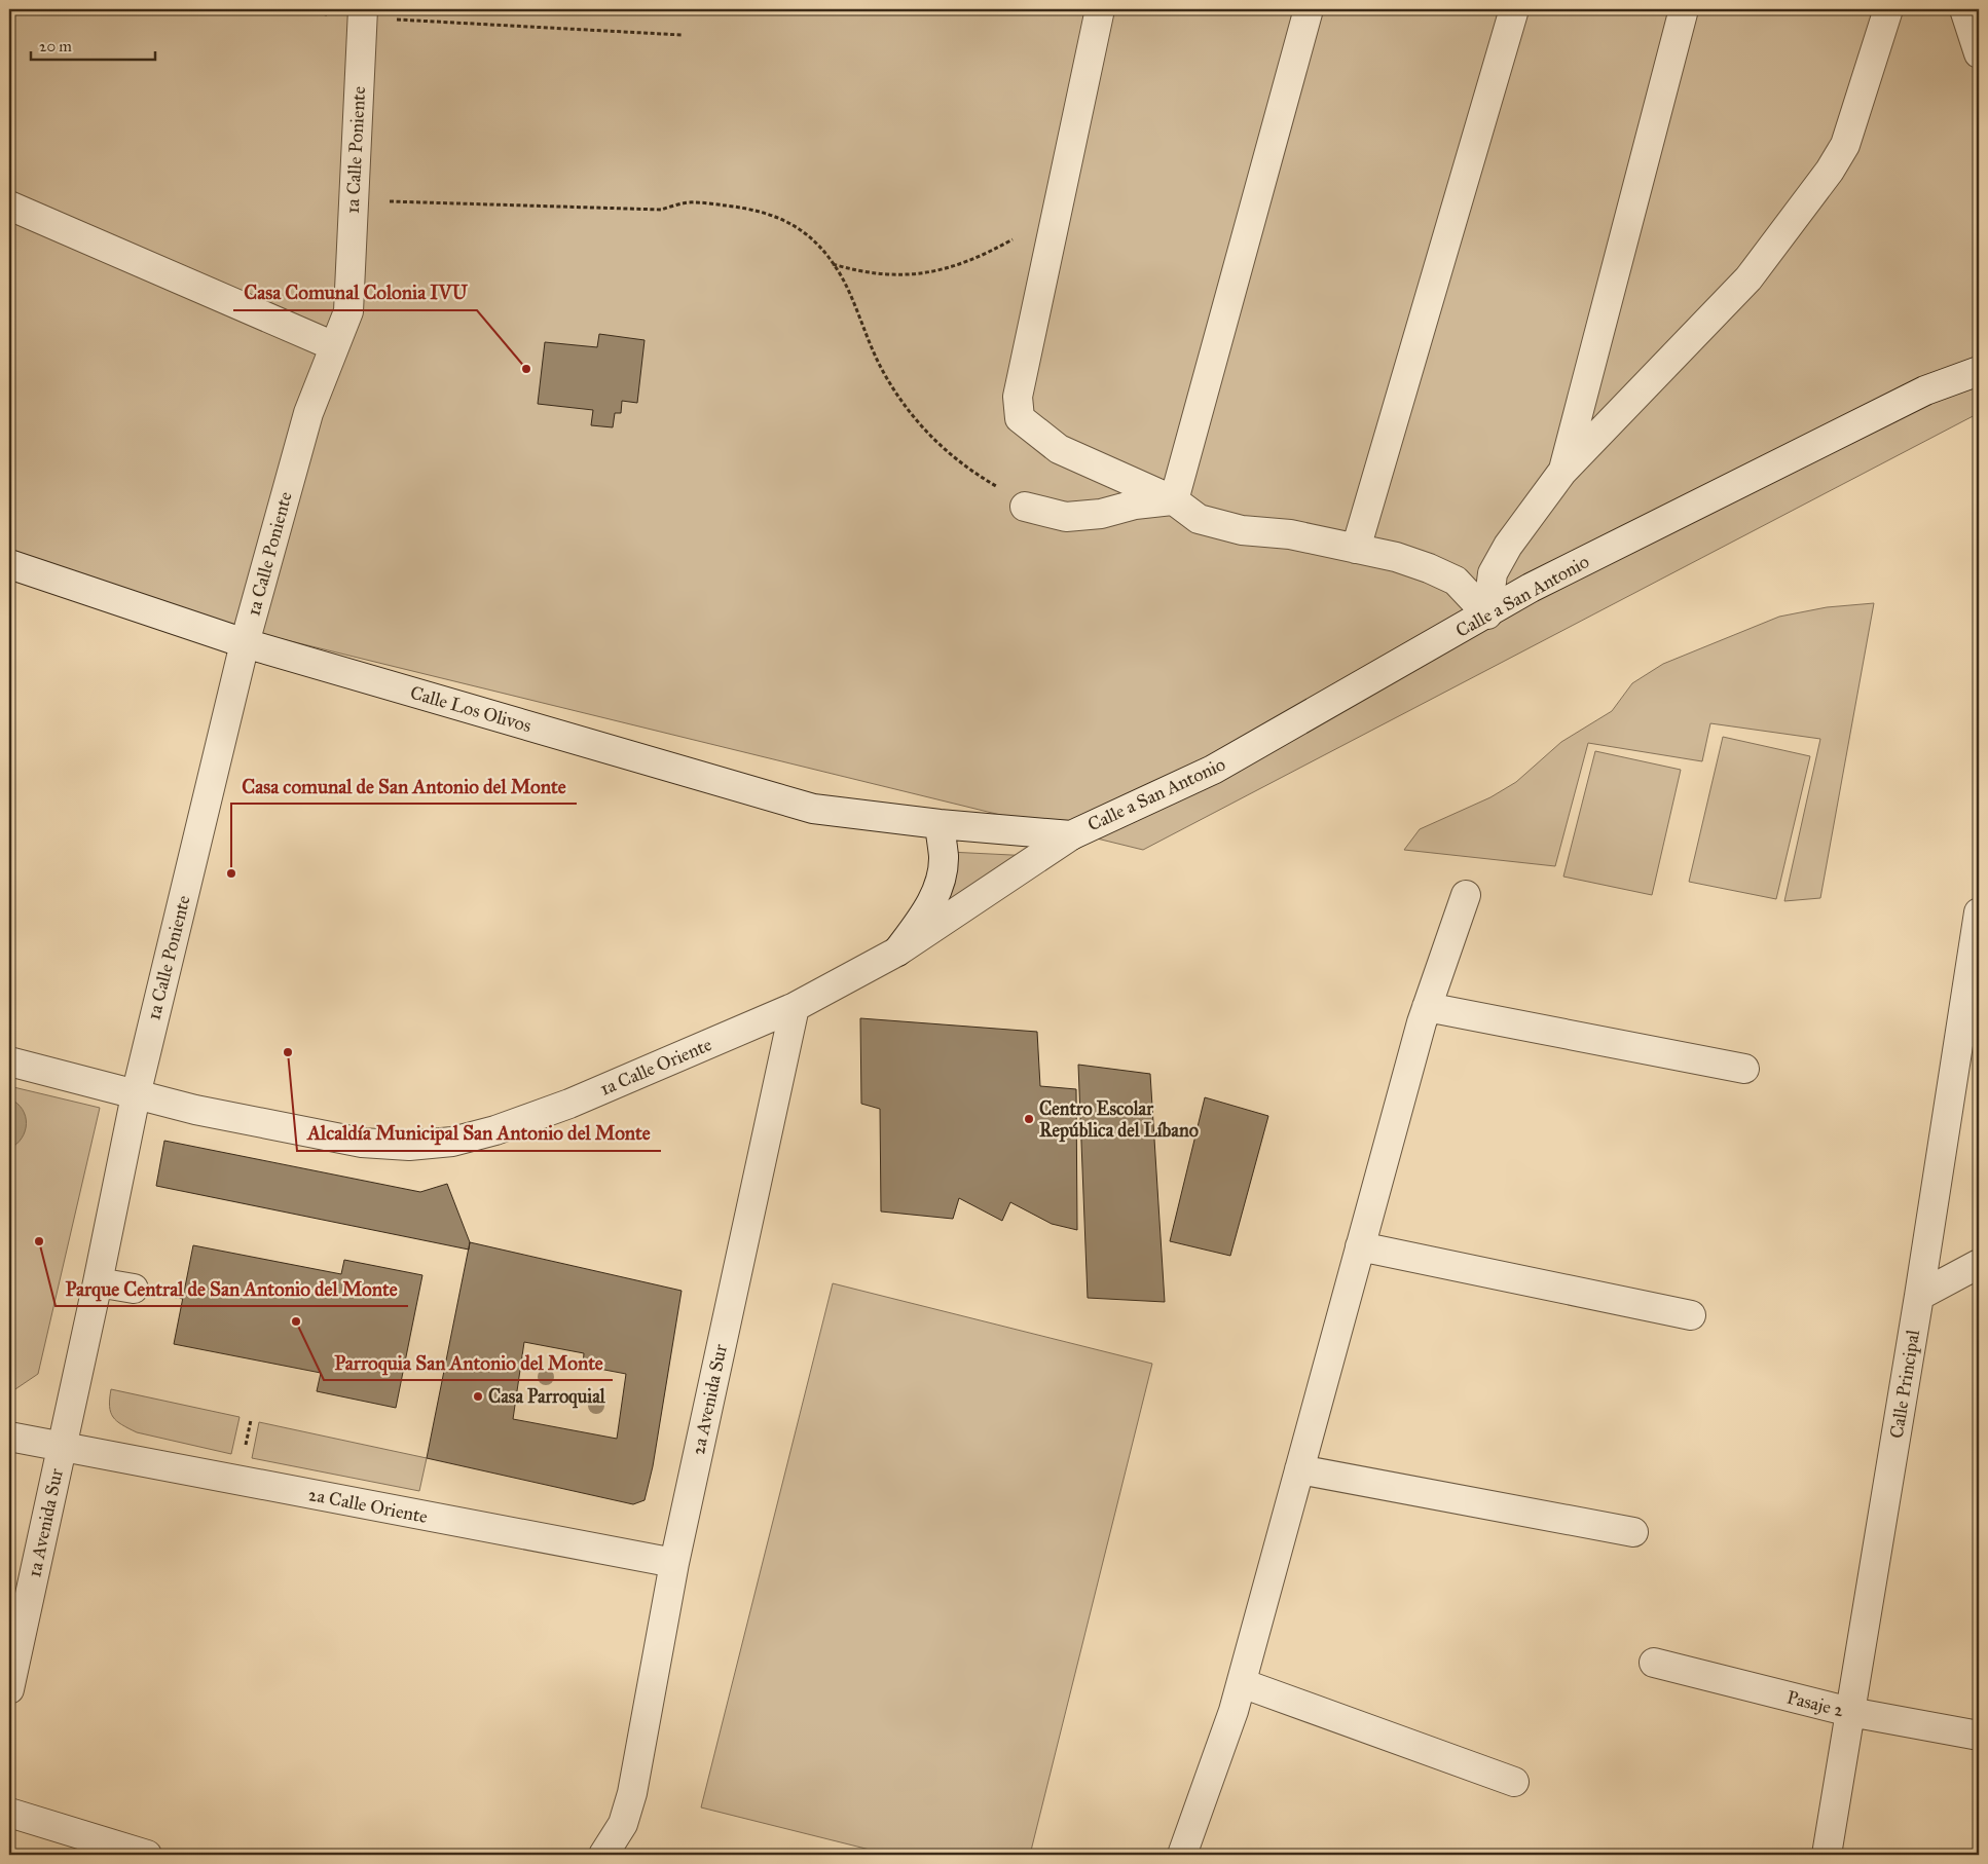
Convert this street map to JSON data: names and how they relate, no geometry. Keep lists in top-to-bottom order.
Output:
{
  "streets": {
    "street": [
      "1a Calle Poniente",
      "Calle a San Antonio",
      "Calle Los Olivos",
      "1a Calle Oriente",
      "Calle Principal",
      "2a Avenida Sur",
      "2a Calle Oriente",
      "1a Avenida Sur",
      "Pasaje 2"
    ]
  },
  "crossings": [
    ["1a Calle Poniente", "Calle Los Olivos"],
    ["1a Calle Poniente", "1a Calle Oriente"],
    ["1a Calle Poniente", "1a Avenida Sur"],
    ["Calle a San Antonio", "Calle Los Olivos"],
    ["Calle a San Antonio", "1a Calle Oriente"],
    ["Calle Los Olivos", "1a Calle Oriente"],
    ["1a Calle Oriente", "2a Avenida Sur"],
    ["Calle Principal", "Pasaje 2"],
    ["2a Avenida Sur", "2a Calle Oriente"],
    ["2a Calle Oriente", "1a Avenida Sur"]
  ],
  "places": [
    "Casa Comunal Colonia IVU",
    "Casa comunal de San Antonio del Monte",
    "Alcaldía Municipal San Antonio del Monte",
    "Centro Escolar República del Líbano",
    "Parque Central de San Antonio del Monte",
    "Parroquia San Antonio del Monte",
    "Casa Parroquial"
  ],
  "scale_bar": "20 m"
}
